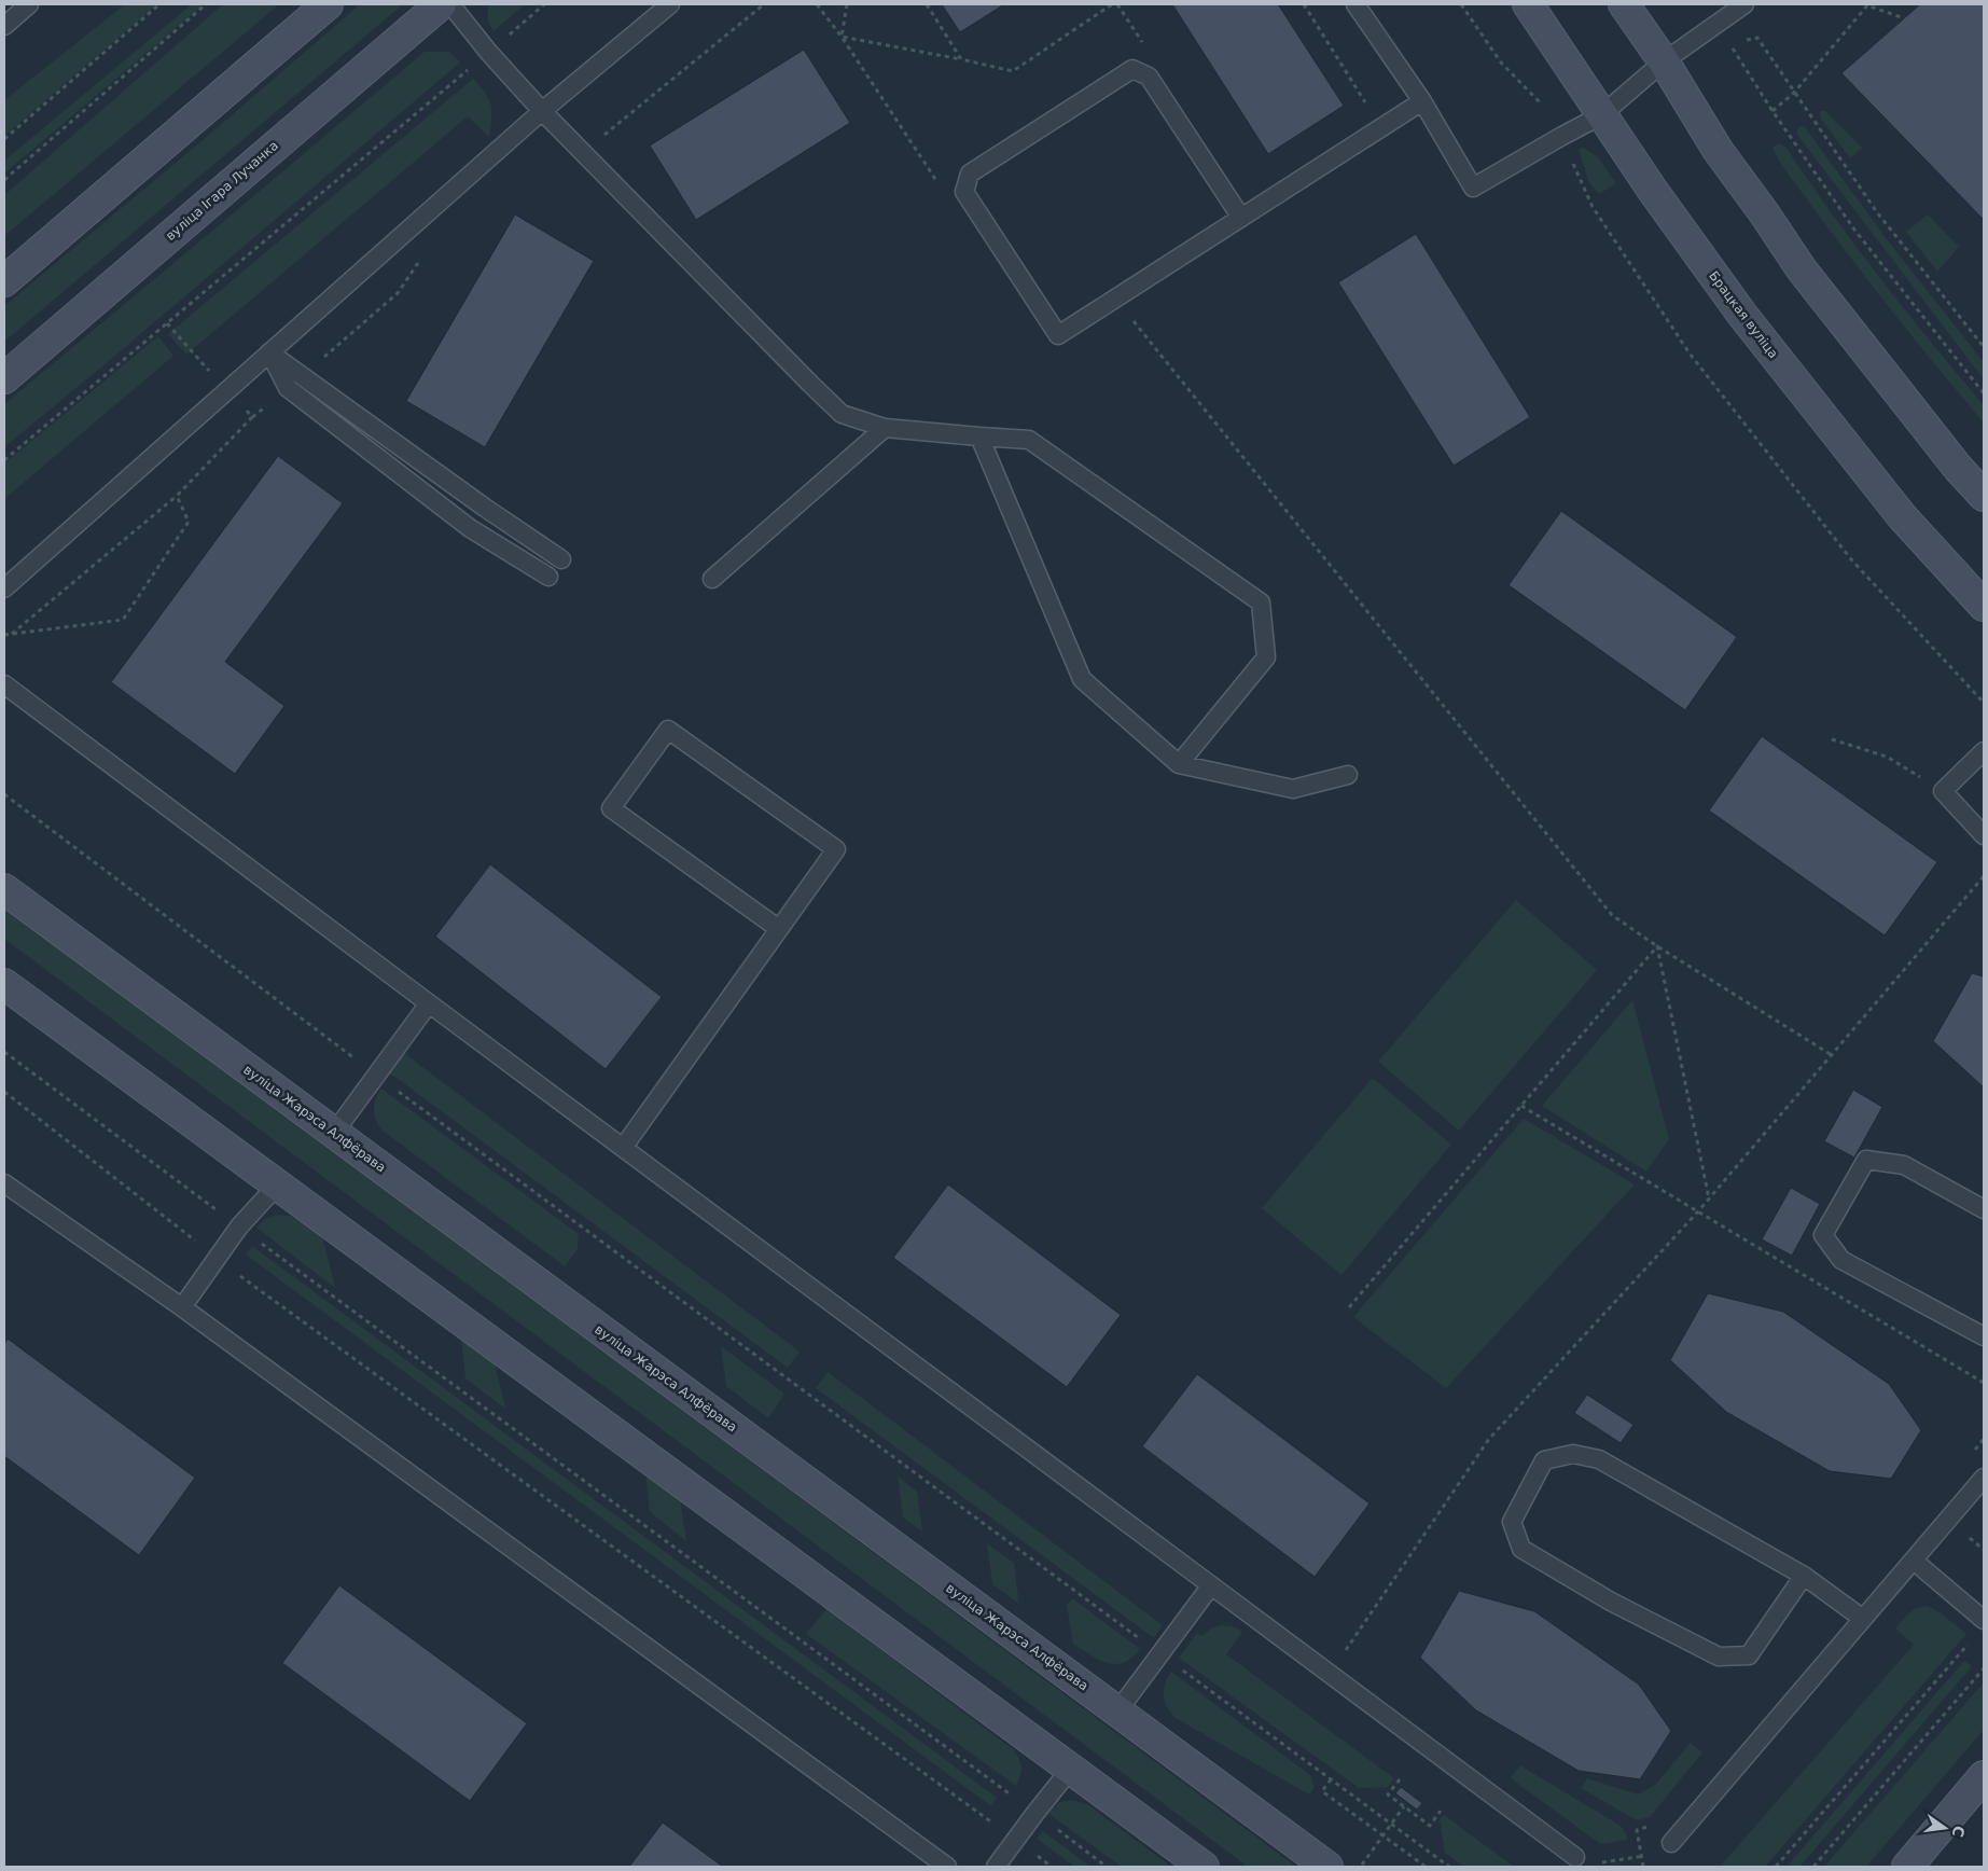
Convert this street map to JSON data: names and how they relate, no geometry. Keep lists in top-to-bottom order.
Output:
{
  "streets": {
    "main road": ["вуліца Ігара Лучанка", "Брацкая вуліца", "вуліца Жарэса Алфёрава"]
  },
  "north": "right"
}
